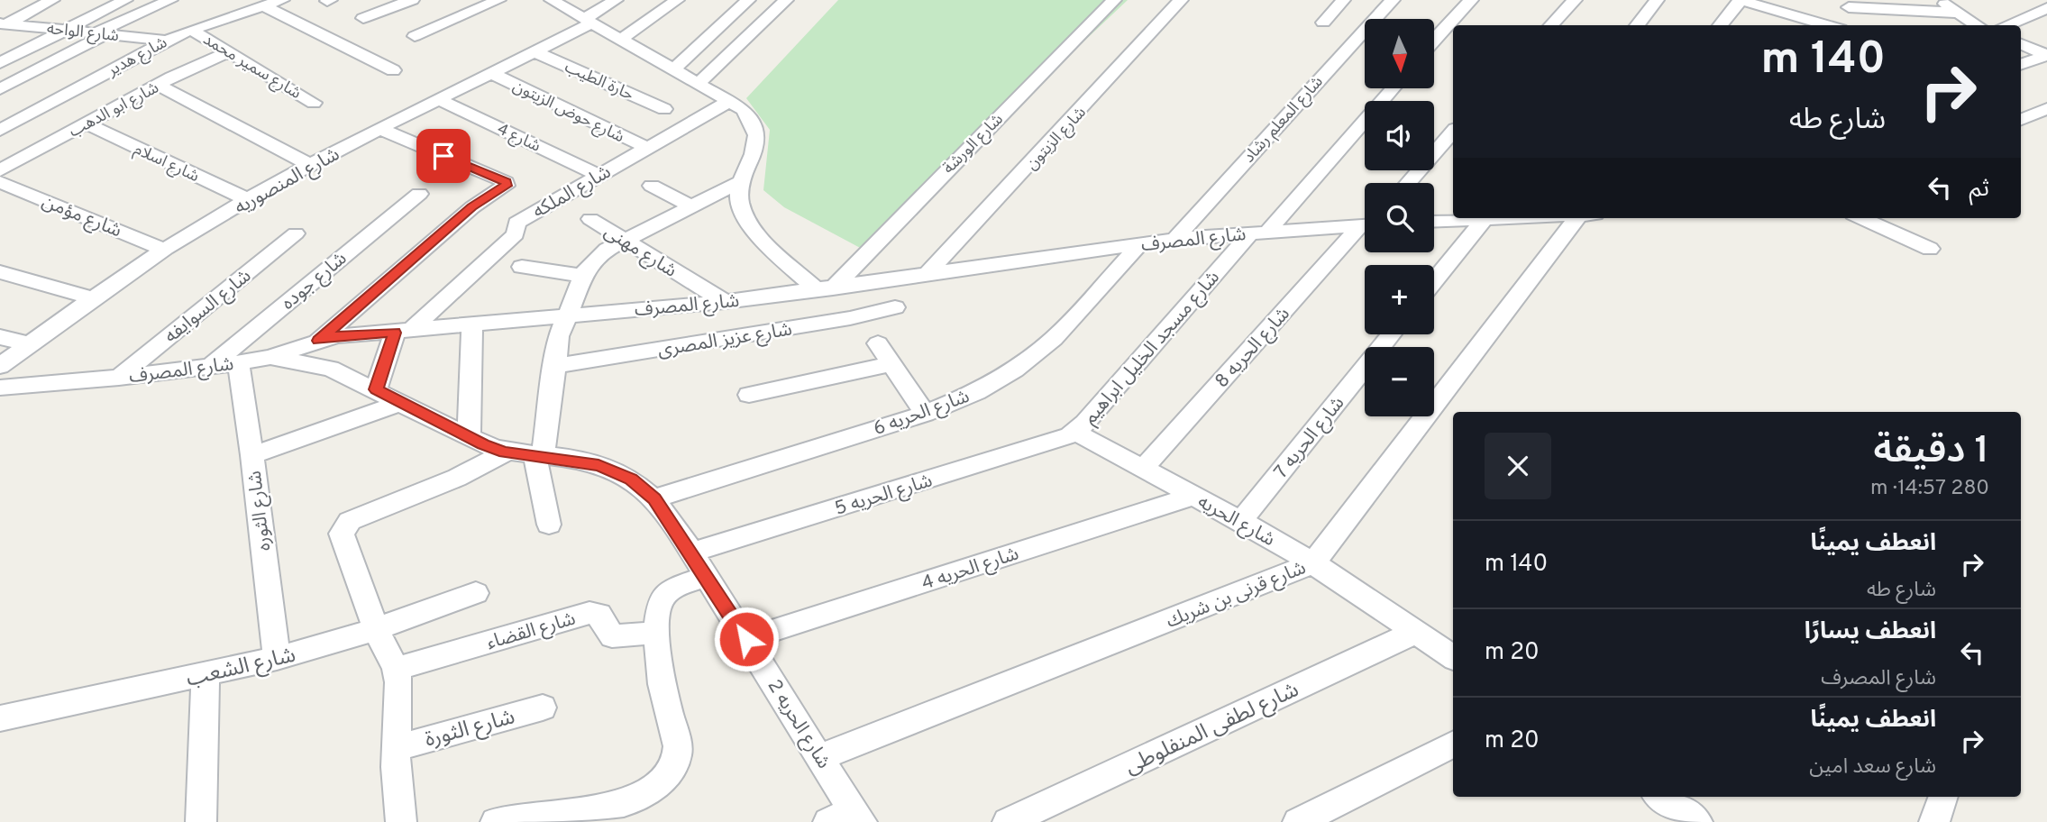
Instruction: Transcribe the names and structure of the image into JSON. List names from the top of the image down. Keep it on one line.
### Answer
{"streets":{"street":["شارع الواحه","شارع هدير","شارع سمير محمد","حارة الطيب","شارع ابو الدهب","شارع حوض الزيتون","شارع المعلم رشاد","شارع 4","شارع الزيتون","شارع الورشة","شارع اسلام","شارع المنصوريه","شارع الملكه","شارع مؤمن","شارع المصرف","شارع مهنى","شارع جوده","شارع السوايفه","شارع عزيز المصرى","شارع مسجد الخليل ابراهيم","شارع الحريه 8","شارع الحريه 6","شارع الحريه 7","شارع الحريه 5","شارع الثوره","شارع الحريه","شارع الحريه 4","شارع قرنى بن شريك","شارع القضاء","شارع الشعب","شارع الحريه 2","شارع الثورة","شارع لطفى المنفلوطى"]},"crossings":[["شارع الواحه","شارع هدير"],["شارع هدير","شارع سمير محمد"],["شارع سمير محمد","شارع ابو الدهب"],["حارة الطيب","شارع المنصوريه"],["شارع ابو الدهب","شارع اسلام"],["شارع حوض الزيتون","شارع المنصوريه"],["شارع حوض الزيتون","شارع الملكه"],["شارع المعلم رشاد","شارع المصرف"],["شارع 4","شارع المنصوريه"],["شارع 4","شارع الملكه"],["شارع الزيتون","شارع المصرف"],["شارع الورشة","شارع المصرف"],["شارع اسلام","شارع المنصوريه"],["شارع المنصوريه","شارع مؤمن"],["شارع الملكه","شارع المصرف"],["شارع المصرف","شارع مهنى"],["شارع المصرف","شارع جوده"],["شارع المصرف","شارع السوايفه"],["شارع المصرف","شارع مسجد الخليل ابراهيم"],["شارع المصرف","شارع الحريه 6"],["شارع المصرف","شارع الثوره"],["شارع المصرف","شارع الحريه 2"],["شارع مسجد الخليل ابراهيم","شارع الحريه 5"],["شارع مسجد الخليل ابراهيم","شارع الحريه"],["شارع الحريه 8","شارع الحريه"],["شارع الحريه 6","شارع الحريه 2"],["شارع الحريه 7","شارع الحريه"],["شارع الحريه 5","شارع الحريه"],["شارع الحريه 5","شارع الحريه 2"],["شارع الثوره","شارع الشعب"],["شارع الحريه","شارع الحريه 4"],["شارع الحريه","شارع قرنى بن شريك"],["شارع الحريه","شارع لطفى المنفلوطى"],["شارع الحريه 4","شارع الحريه 2"],["شارع قرنى بن شريك","شارع الحريه 2"]],"north":"bottom","page":{"map_buttons":["+","−"],"turn":["140 m","شارع طه"],"then":"ثم","heading":["1 دقيقة","280 m · 14:57"],"list":[{"name":"انعطف يمينًا","note":"شارع طه","value":"140 m"},{"name":"انعطف يسارًا","note":"شارع المصرف","value":"20 m"},{"name":"انعطف يمينًا","note":"شارع سعد امين","value":"20 m"}]}}
